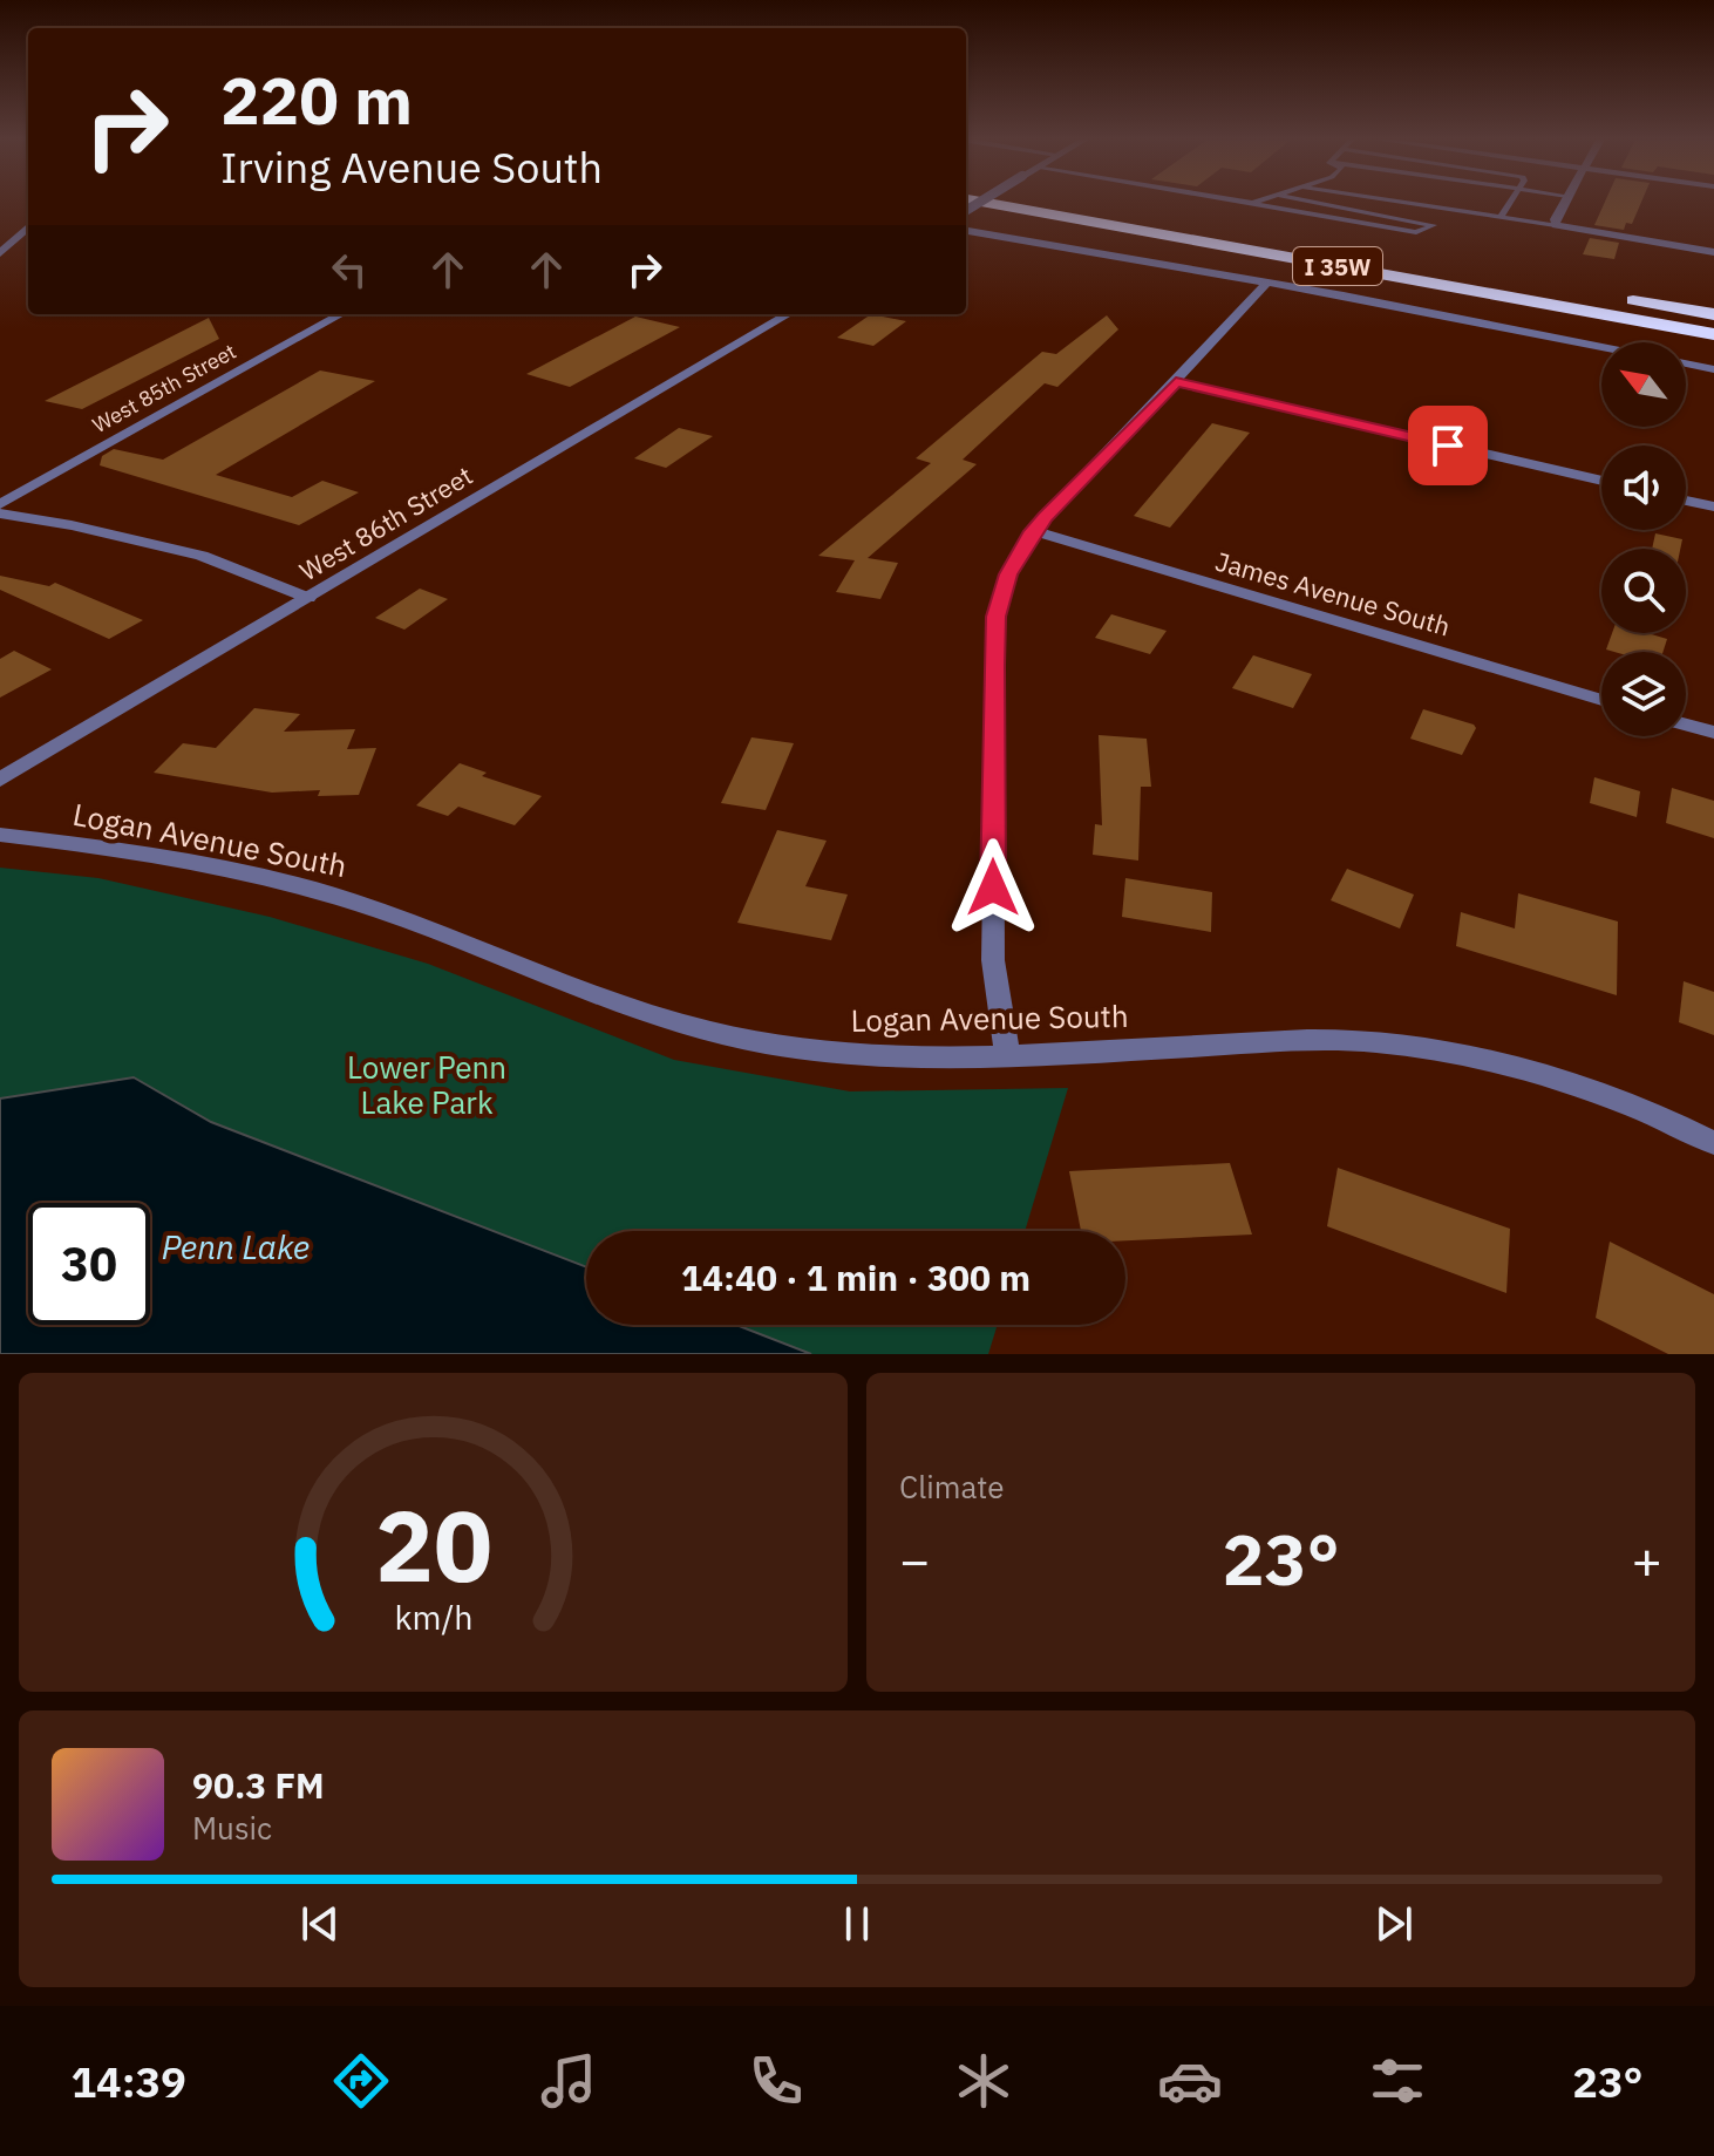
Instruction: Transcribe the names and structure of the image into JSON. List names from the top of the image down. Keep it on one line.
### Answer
{"streets":{"highway":["I 35W"],"street":["West 85th Street","West 86th Street","James Avenue South","Logan Avenue South"]},"water":["Penn Lake"],"parks":["Lower Penn Lake Park"],"north":"top left","page":{"turn":["220 m","Irving Avenue South"],"limit":"30","trip":"14:40 · 1 min · 300 m","tile":"Climate","heat":["−","23°","+"],"song":["90.3 FM","Music"],"tabs":["14:39","23°"],"gauge":["20","km/h"]}}
